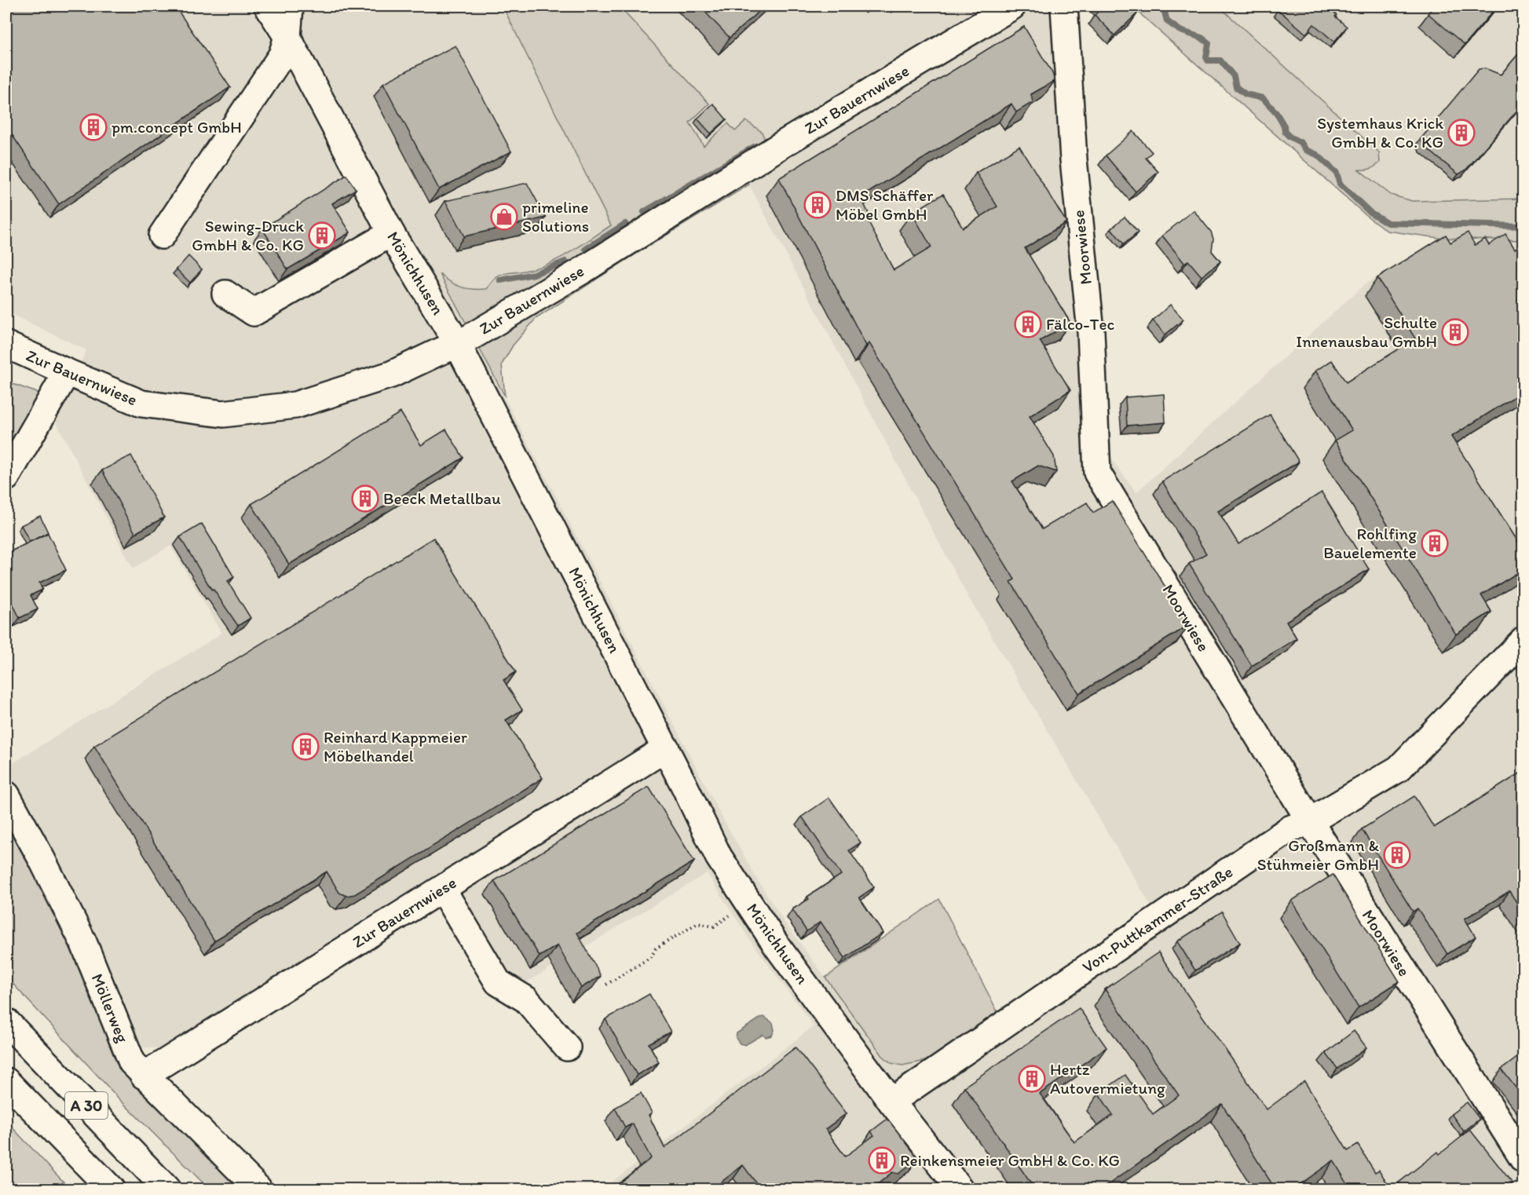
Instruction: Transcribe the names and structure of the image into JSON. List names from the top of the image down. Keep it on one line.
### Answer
{"streets":{"main road":["Zur Bauernwiese","Moorwiese","Mönichhusen","Von-Puttkammer-Straße","Möllerweg","A 30"]},"crossings":[["Zur Bauernwiese","Mönichhusen"],["Zur Bauernwiese","Möllerweg"],["Moorwiese","Von-Puttkammer-Straße"],["Mönichhusen","Von-Puttkammer-Straße"]],"places":{"building":["pm.concept GmbH","Systemhaus Krick GmbH & Co. KG","DMS Schäffer Möbel GmbH","Sewing-Druck GmbH & Co. KG","Fälco-Tec","Schulte Innenausbau GmbH","Beeck Metallbau","Rohlfing Bauelemente","Reinhard Kappmeier Möbelhandel","Großmann & Stühmeier GmbH","Hertz Autovermietung","Reinkensmeier GmbH & Co. KG"],"shop":["primeline Solutions"]}}
